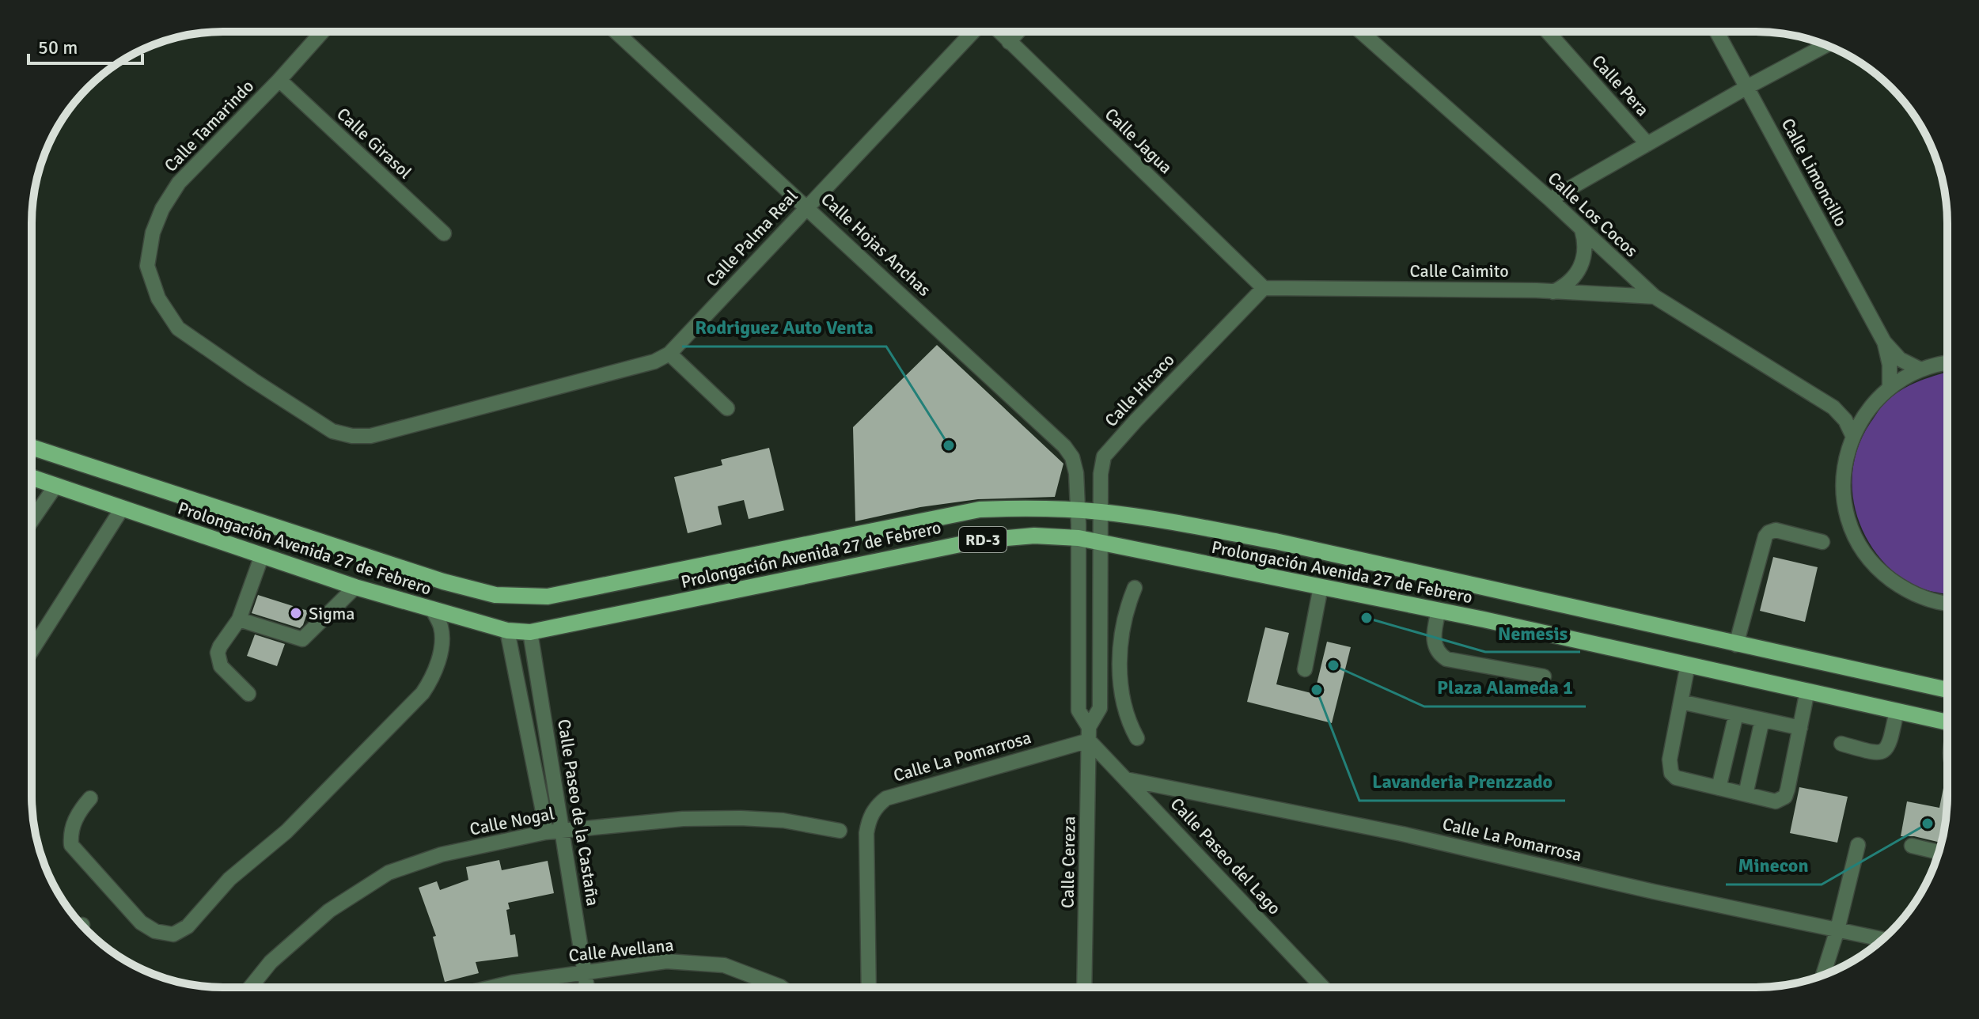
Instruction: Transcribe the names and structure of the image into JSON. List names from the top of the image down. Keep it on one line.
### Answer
{"streets":{"main road":["RD-3","Prolongación Avenida 27 de Febrero"],"street":["Calle Pera","Calle Tamarindo","Calle Jagua","Calle Girasol","Calle Limoncillo","Calle Los Cocos","Calle Palma Real","Calle Hojas Anchas","Calle Caimito","Calle Hicaco","Calle La Pomarrosa","Calle Paseo de la Castaña","Calle Nogal","Calle Paseo del Lago","Calle Cereza","Calle Avellana"]},"crossings":[["Calle Tamarindo","Calle Girasol"],["Calle Tamarindo","Calle Palma Real"],["Calle Jagua","Calle Caimito"],["Calle Jagua","Calle Hicaco"],["Calle Los Cocos","Calle Caimito"],["Calle Palma Real","Calle Hojas Anchas"],["Calle Hojas Anchas","Calle Cereza"],["Calle Caimito","Calle Hicaco"],["Calle Hicaco","Prolongación Avenida 27 de Febrero"],["Calle Hicaco","Calle Cereza"],["Prolongación Avenida 27 de Febrero","Calle Paseo de la Castaña"],["Prolongación Avenida 27 de Febrero","Calle Cereza"],["Calle La Pomarrosa","Calle Paseo del Lago"],["Calle La Pomarrosa","Calle Cereza"],["Calle Paseo de la Castaña","Calle Nogal"],["Calle Paseo de la Castaña","Calle Avellana"],["Calle Paseo del Lago","Calle Cereza"]],"places":["Rodriguez Auto Venta","Sigma","Nemesis","Plaza Alameda 1","Lavanderia Prenzzado","Minecon"],"scale_bar":"50 m"}
